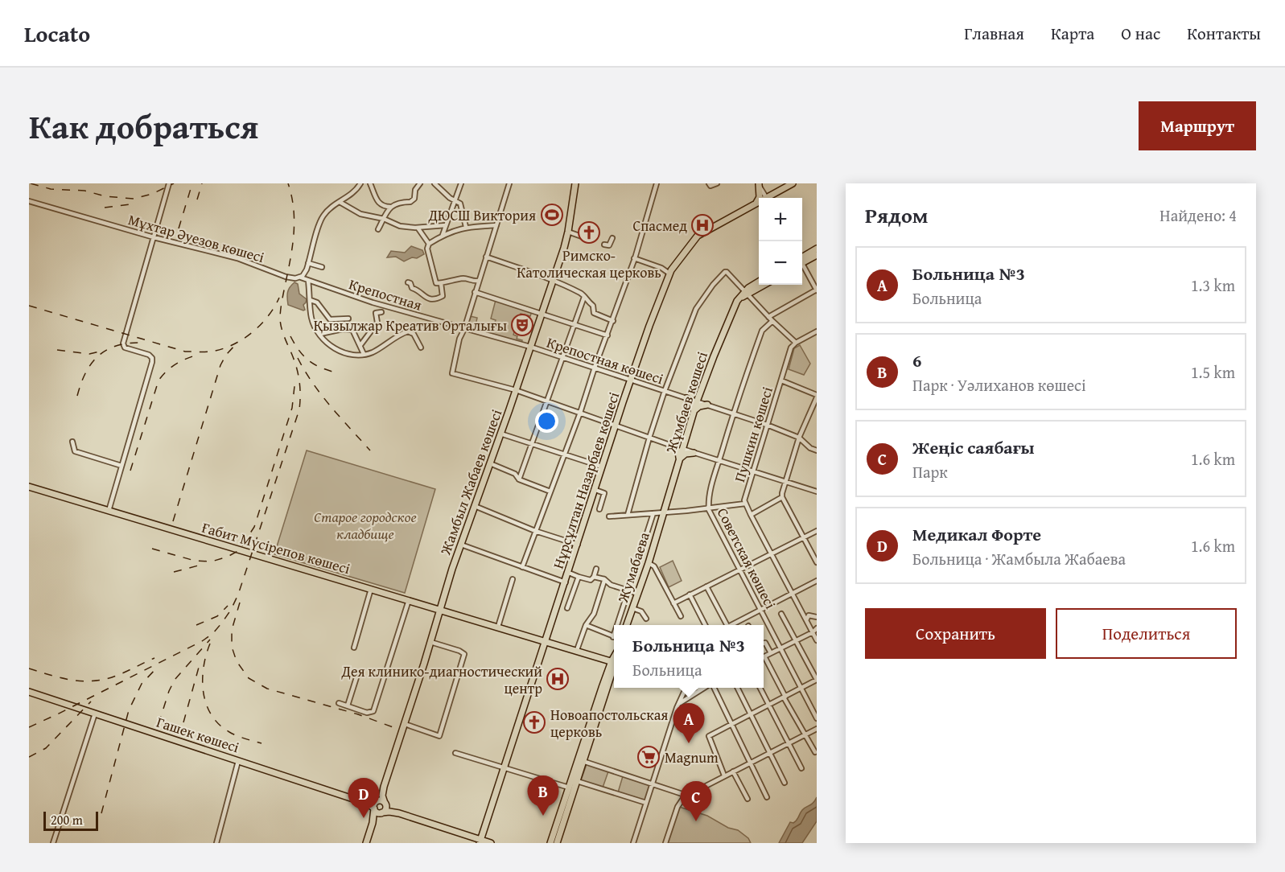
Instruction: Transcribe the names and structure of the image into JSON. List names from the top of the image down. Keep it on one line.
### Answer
{"streets":{"main road":["Жұмбаев көшесі","Нұрсұлтан Назарбаев көшесі","Жамбыл Жабаев көшесі","Ғабит Мүсірепов көшесі","Жумабаева","Гашек көшесі"],"street":["Мұхтар Әуезов көшесі","Крепостная","Крепостная көшесі","Пушкин көшесі","Советская көшесі"]},"crossings":[["Мұхтар Әуезов көшесі","Крепостная"],["Крепостная","Крепостная көшесі"],["Крепостная көшесі","Жұмбаев көшесі"],["Крепостная көшесі","Пушкин көшесі"],["Крепостная көшесі","Нұрсұлтан Назарбаев көшесі"],["Крепостная көшесі","Жамбыл Жабаев көшесі"],["Крепостная көшесі","Советская көшесі"],["Жұмбаев көшесі","Жумабаева"],["Нұрсұлтан Назарбаев көшесі","Ғабит Мүсірепов көшесі"],["Жамбыл Жабаев көшесі","Ғабит Мүсірепов көшесі"]],"parks":["Старое городское кладбище"],"places":{"sports":["ДЮСШ Виктория"],"hospital":["Спасмед","Дея клинико-диагностический центр"],"church":["Римско- Католическая церковь","Новоапостольская церковь"],"theatre":["Қызылжар Креатив Орталығы"],"supermarket":["Magnum"]},"scale_bar":"200 m","page":{"header":"Locato","nav":["Главная","Карта","О нас","Контакты"],"title":"Как добраться","buttons":["Маршрут",["Сохранить","Поделиться"]],"heading":["Рядом","Найдено: 4"],"map_buttons":["+","−"],"list":[{"mark":"A","name":"Больница №3","note":"Больница","value":"1.3 km"},{"mark":"B","name":"6","note":"Парк · Уәлиханов көшесі","value":"1.5 km"},{"mark":"C","name":"Жеңіс саябағы","note":"Парк","value":"1.6 km"},{"mark":"D","name":"Медикал Форте","note":"Больница · Жамбыла Жабаева","value":"1.6 km"}],"popup":["Больница №3","Больница"],"pins":["A","B","D","C"],"scale":"200 m"}}
